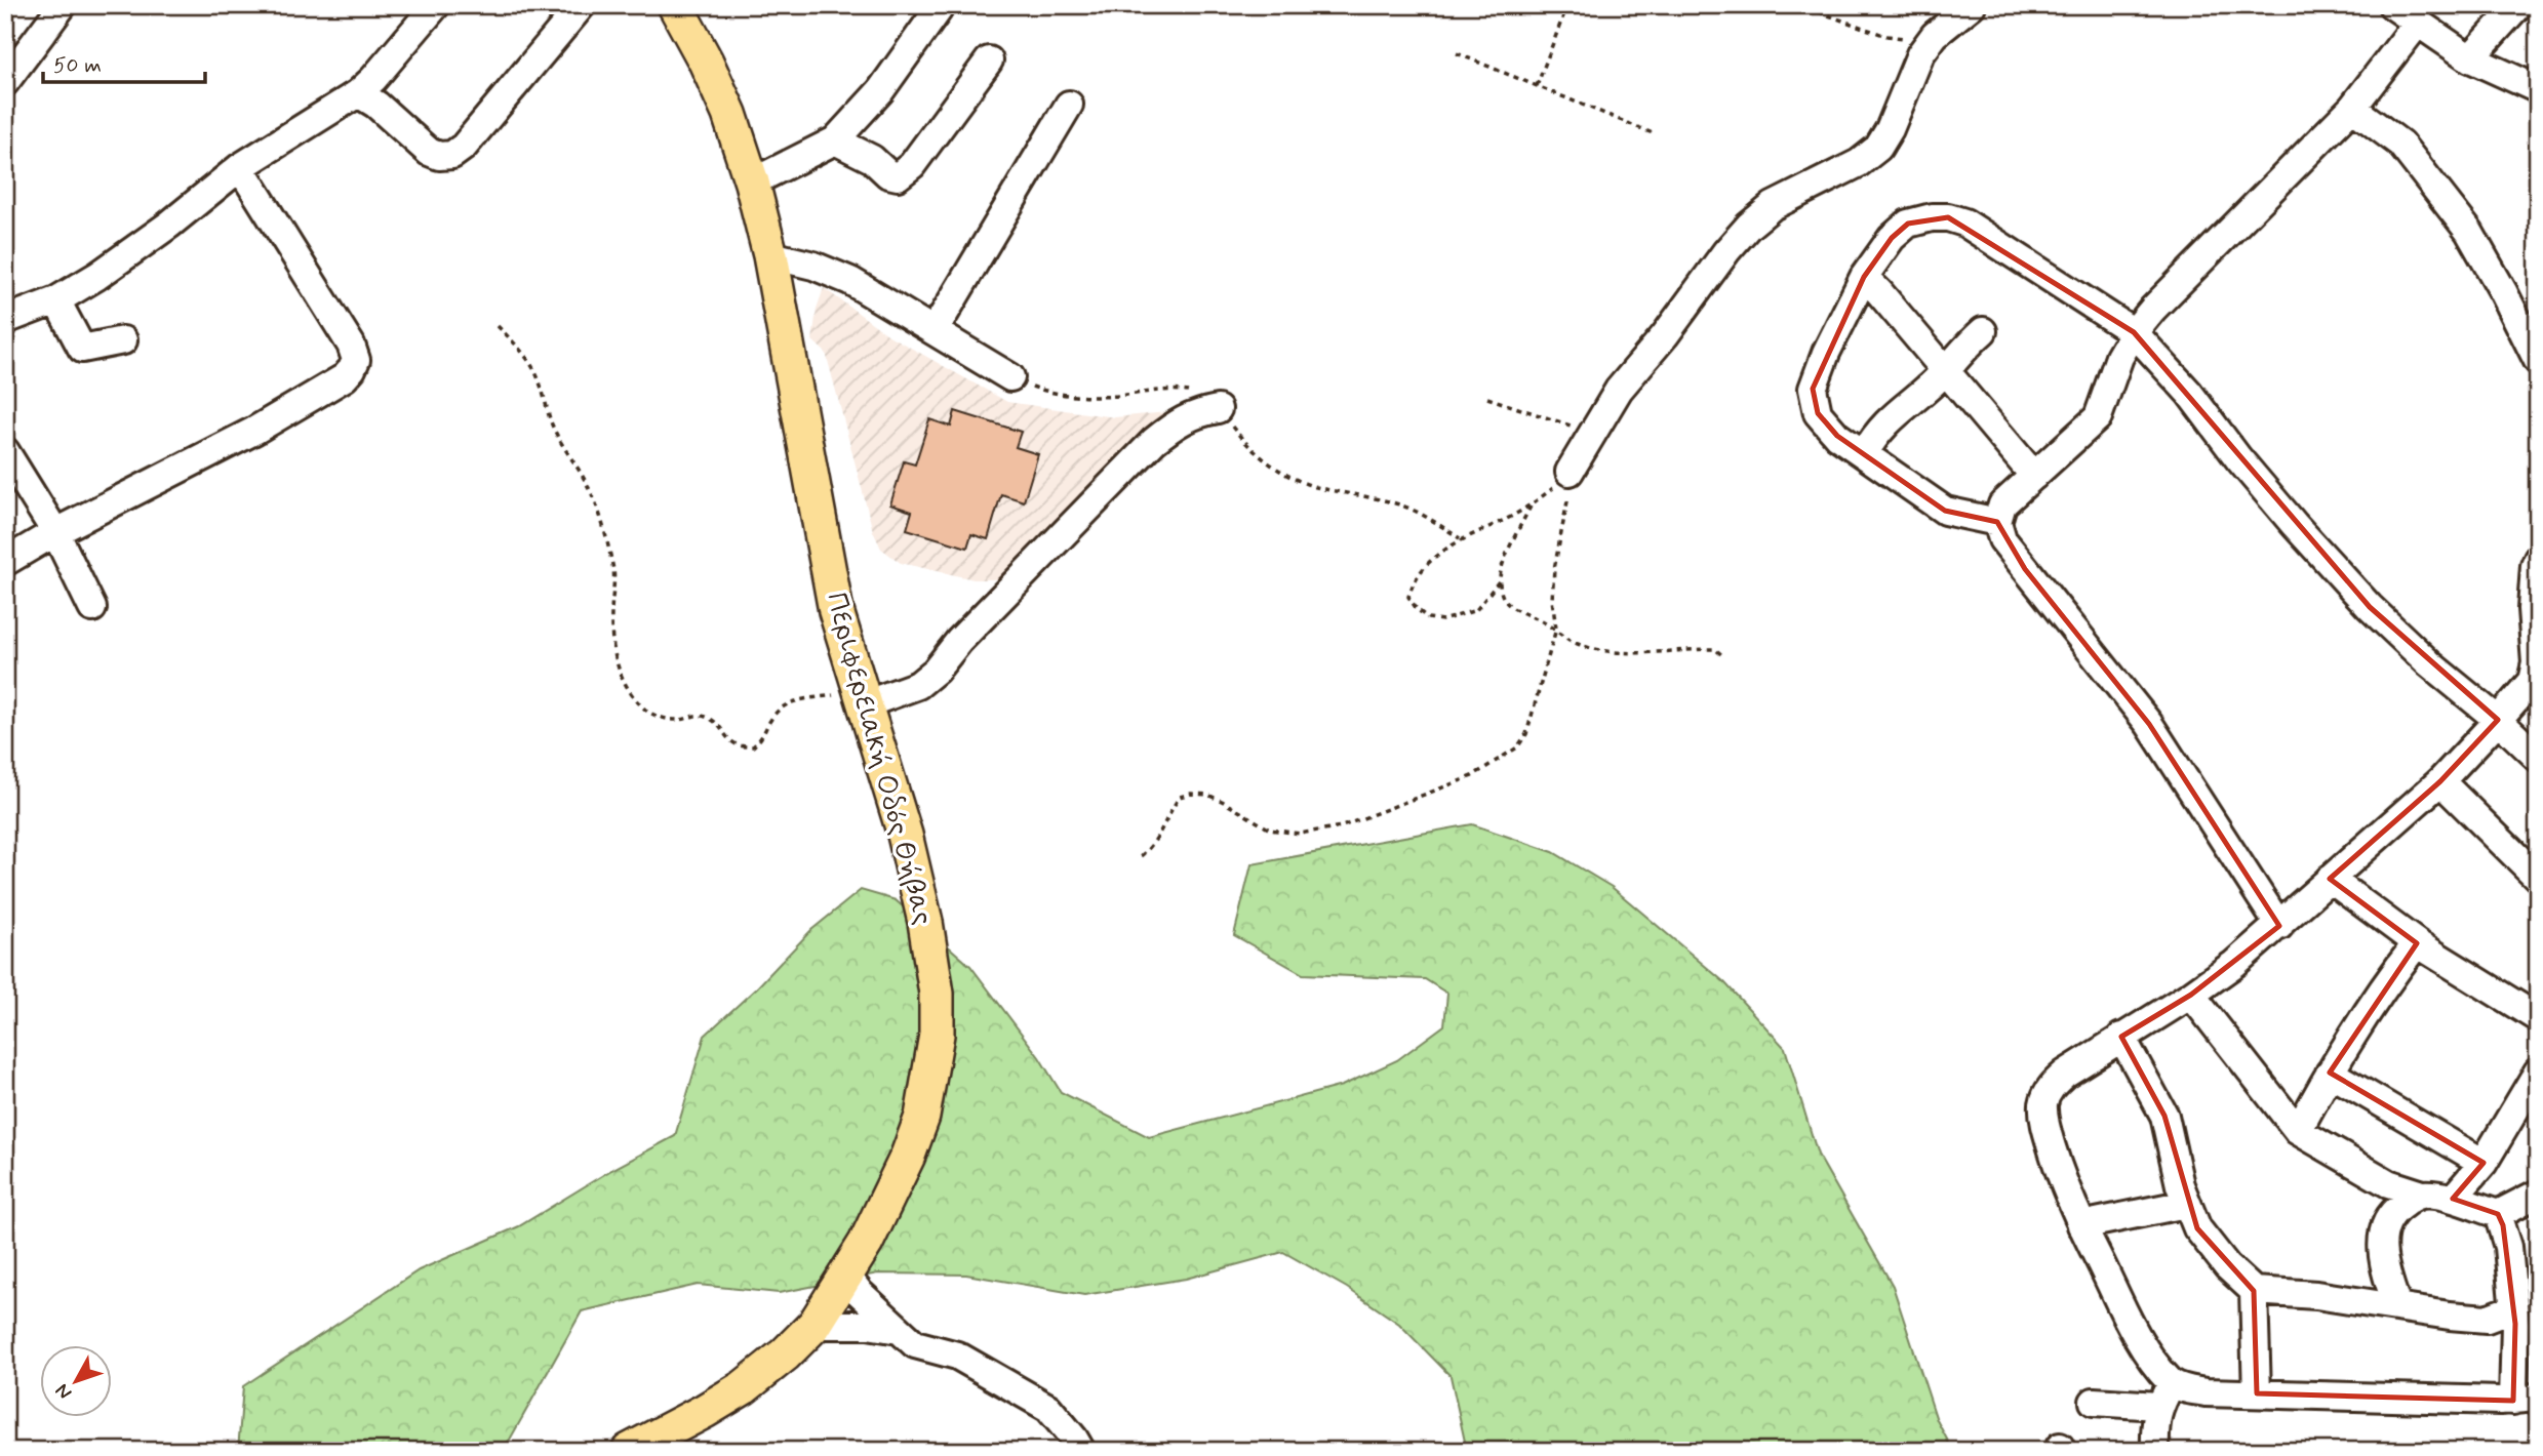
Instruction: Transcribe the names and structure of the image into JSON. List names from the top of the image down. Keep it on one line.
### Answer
{"streets":{"main road":["Περιφερειακή Οδός Θήβας"]},"scale_bar":"50 m","north":"bottom left"}
